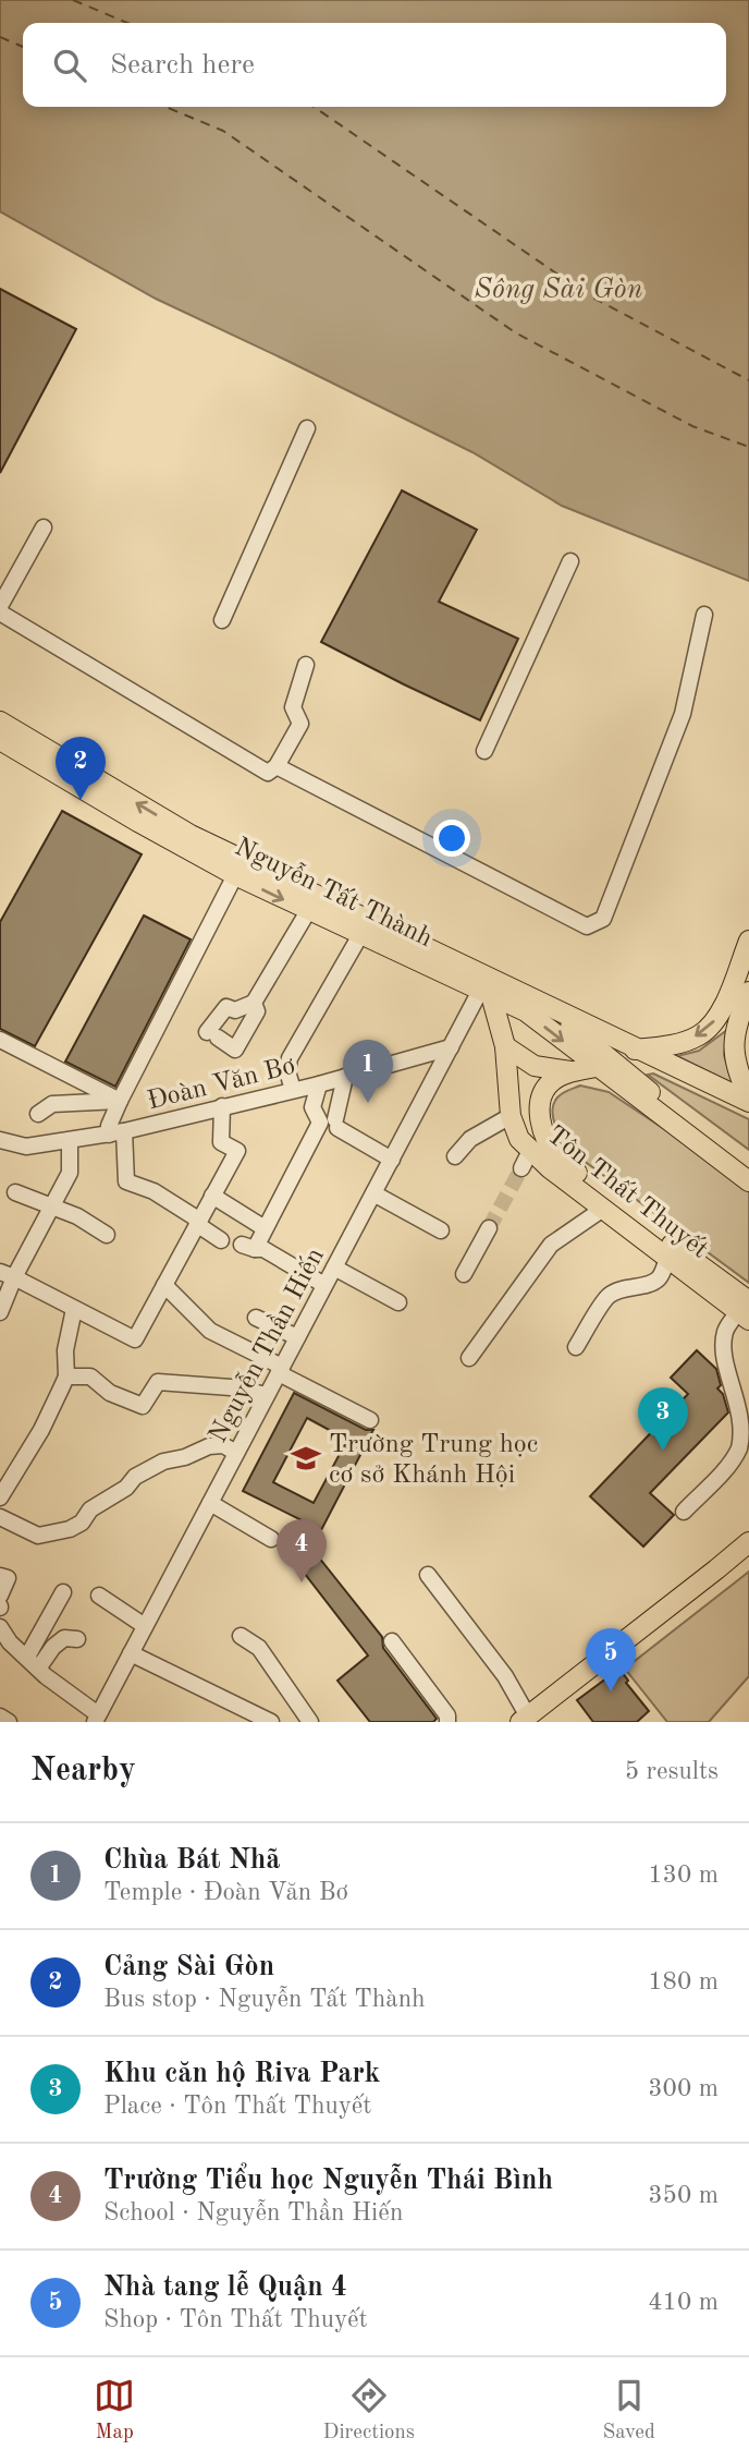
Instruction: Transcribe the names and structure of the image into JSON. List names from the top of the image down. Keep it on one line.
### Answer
{"streets":{"main road":["Nguyễn Tất Thành","Tôn Thất Thuyết"],"street":["Đoàn Văn Bơ","Nguyễn Thần Hiến"]},"crossings":[["Nguyễn Tất Thành","Tôn Thất Thuyết"],["Nguyễn Tất Thành","Nguyễn Thần Hiến"],["Đoàn Văn Bơ","Nguyễn Thần Hiến"],["Tôn Thất Thuyết","Nguyễn Thần Hiến"]],"water":["Sông Sài Gòn"],"places":{"school or university":["Trường Trung học cơ sở Khánh Hội"]},"page":{"search":"Search here","pins":["2","1","3","4","5"],"heading":["Nearby","5 results"],"list":[{"mark":"1","name":"Chùa Bát Nhã","note":"Temple · Đoàn Văn Bơ","value":"130 m"},{"mark":"2","name":"Cảng Sài Gòn","note":"Bus stop · Nguyễn Tất Thành","value":"180 m"},{"mark":"3","name":"Khu căn hộ Riva Park","note":"Place · Tôn Thất Thuyết","value":"300 m"},{"mark":"4","name":"Trường Tiểu học Nguyễn Thái Bình","note":"School · Nguyễn Thần Hiến","value":"350 m"},{"mark":"5","name":"Nhà tang lễ Quận 4","note":"Shop · Tôn Thất Thuyết","value":"410 m"}],"nav":["Map","Directions","Saved"]}}
